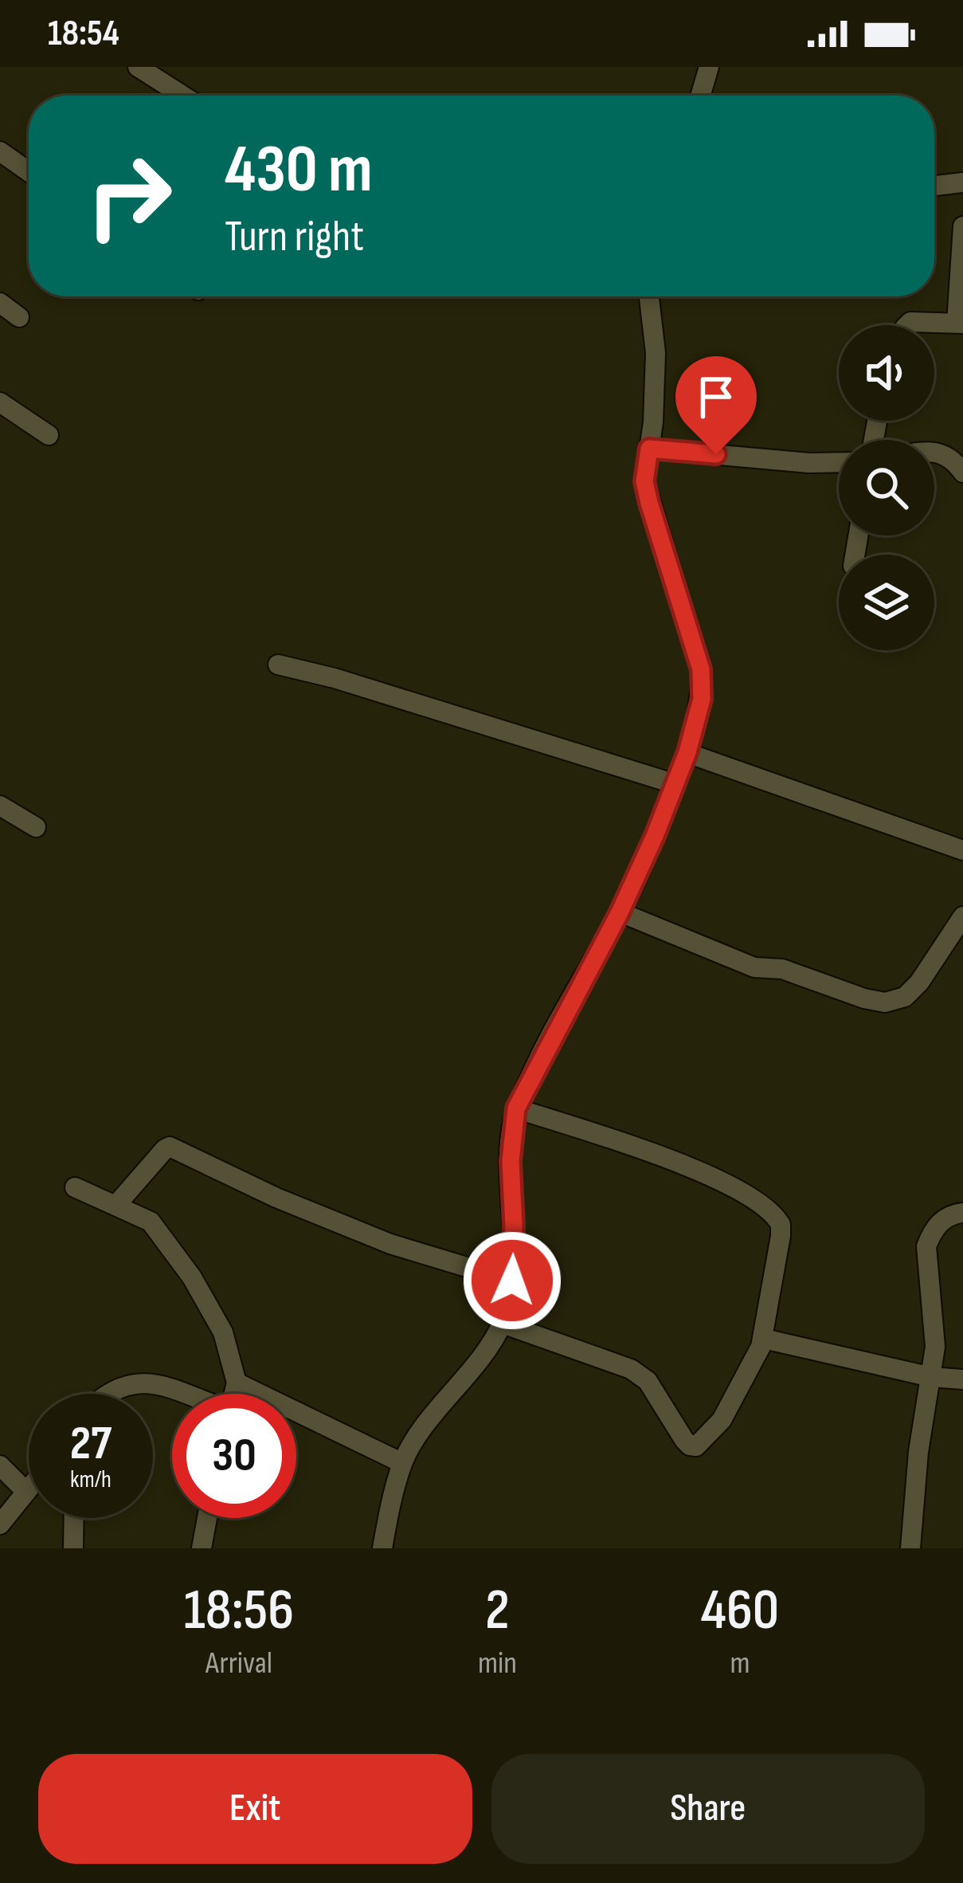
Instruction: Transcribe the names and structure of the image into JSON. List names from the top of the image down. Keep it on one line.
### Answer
{"page":{"status":"18:54","turn":["430 m","Turn right"],"speed":"27 km/h","limit":"30","eta":["18:56","Arrival","2","min","460","m"],"buttons":["Exit","Share"]}}
